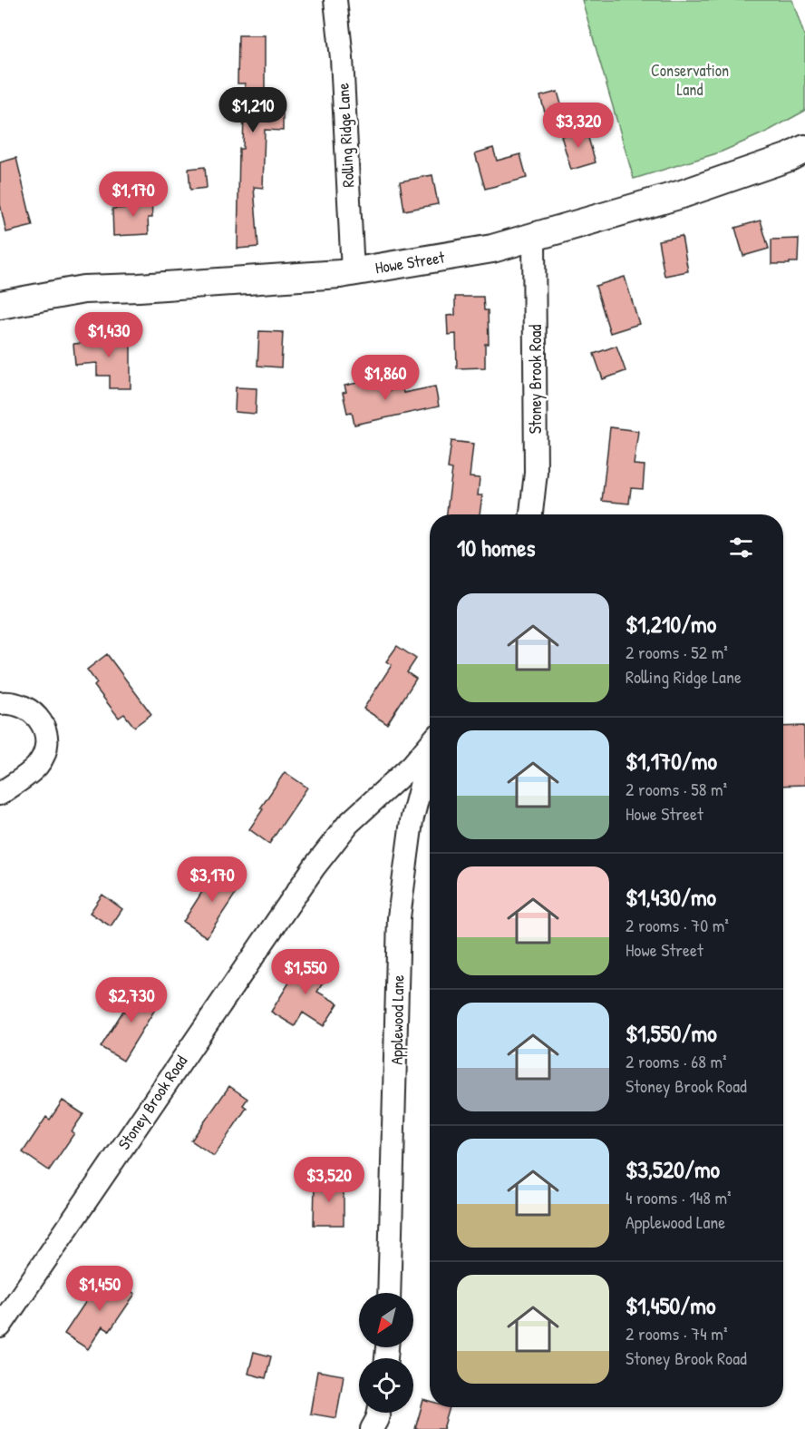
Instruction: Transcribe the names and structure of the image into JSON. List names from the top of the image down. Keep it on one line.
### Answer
{"streets":{"street":["Rolling Ridge Lane","Howe Street","Stoney Brook Road","Applewood Lane"]},"crossings":[["Rolling Ridge Lane","Howe Street"],["Howe Street","Stoney Brook Road"]],"parks":["Conservation Land"],"north":"bottom left","page":{"price":["$1,210","$3,320","$1,170","$1,430","$1,860","$3,170","$1,550","$2,730","$3,520","$1,450"],"heading":"10 homes","list":[{"name":"$1,210/mo","note":"2 rooms · 52 m² · Rolling Ridge Lane"},{"name":"$1,170/mo","note":"2 rooms · 58 m² · Howe Street"},{"name":"$1,430/mo","note":"2 rooms · 70 m² · Howe Street"},{"name":"$1,550/mo","note":"2 rooms · 68 m² · Stoney Brook Road"},{"name":"$3,520/mo","note":"4 rooms · 148 m² · Applewood Lane"},{"name":"$1,450/mo","note":"2 rooms · 74 m² · Stoney Brook Road"}]}}
